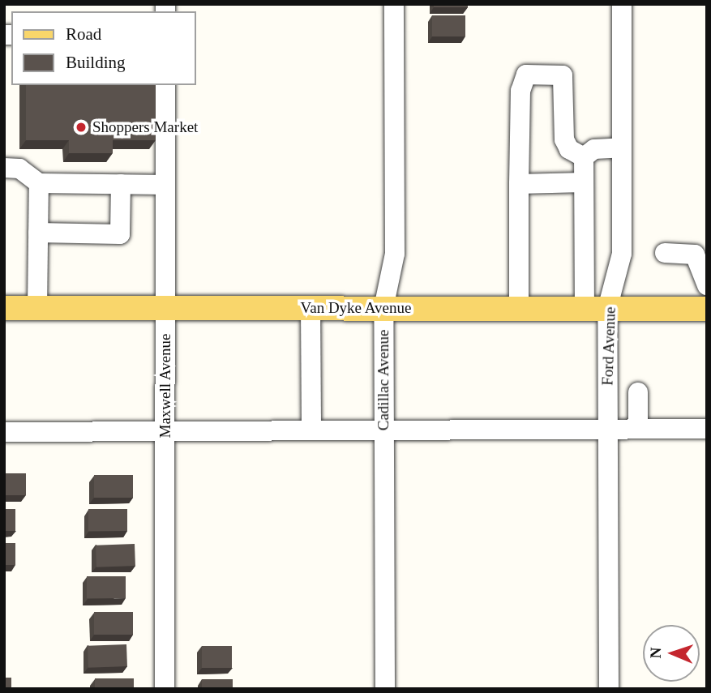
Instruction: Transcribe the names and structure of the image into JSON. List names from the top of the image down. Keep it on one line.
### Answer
{"streets":{"main road":["Van Dyke Avenue"],"street":["Ford Avenue","Cadillac Avenue","Maxwell Avenue"]},"crossings":[["Van Dyke Avenue","Ford Avenue"],["Van Dyke Avenue","Cadillac Avenue"],["Van Dyke Avenue","Maxwell Avenue"]],"places":["Shoppers Market"],"legend":["Road","Building"],"north":"left"}
